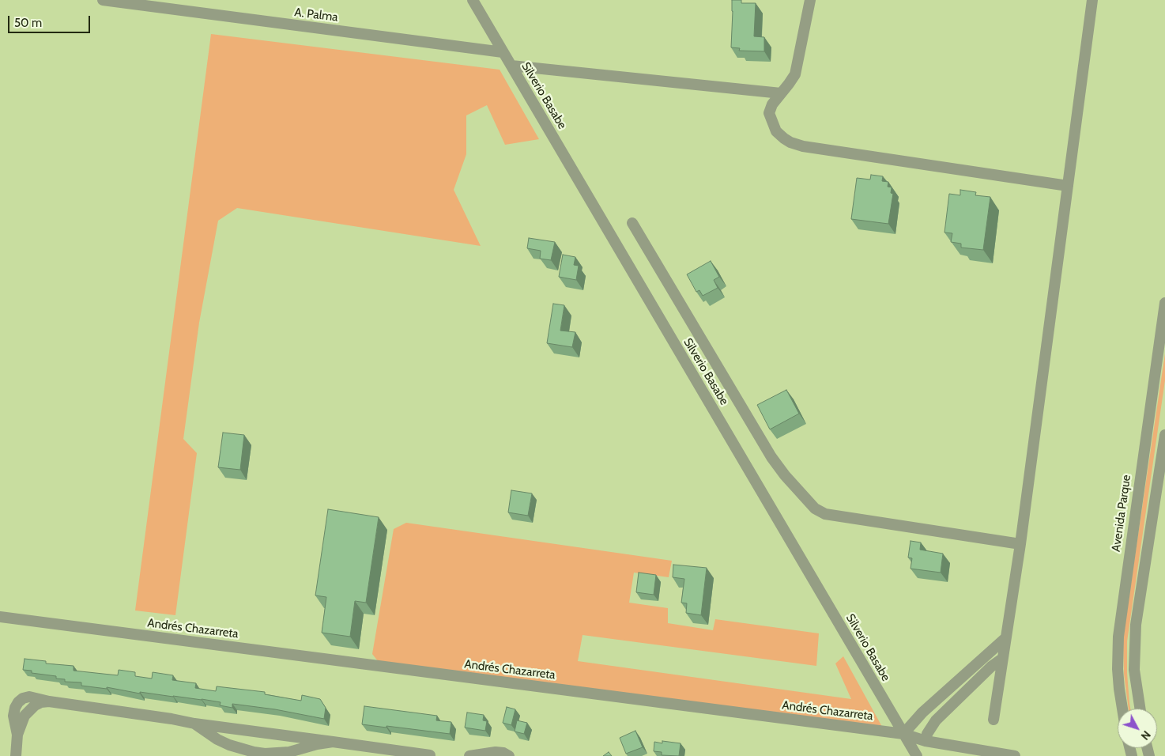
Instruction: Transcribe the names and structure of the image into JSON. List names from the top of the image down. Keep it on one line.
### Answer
{"streets":{"street":["A. Palma","Silverio Basabe","Avenida Parque","Andrés Chazarreta"]},"crossings":[["A. Palma","Silverio Basabe"],["Silverio Basabe","Andrés Chazarreta"]],"scale_bar":"50 m","north":"bottom right"}
